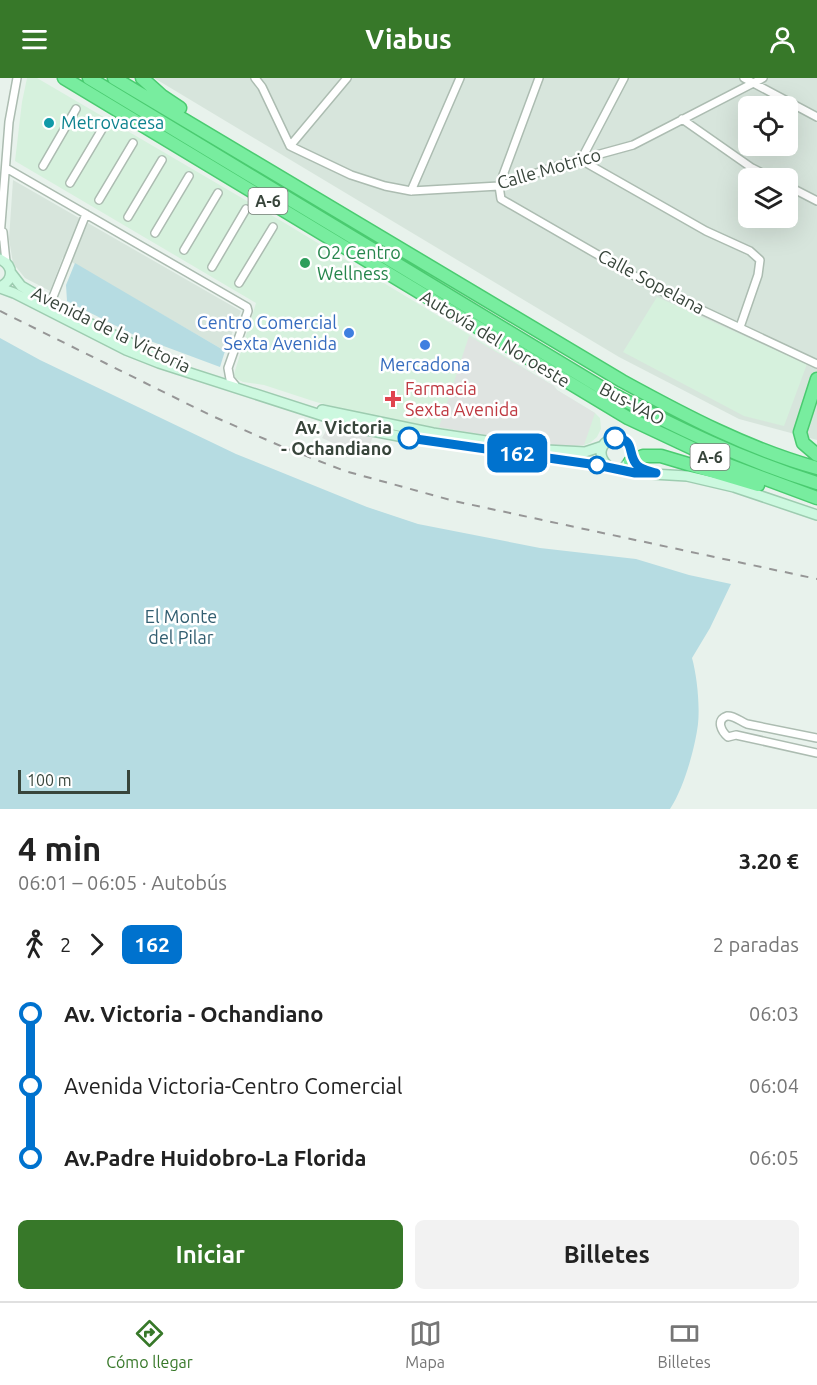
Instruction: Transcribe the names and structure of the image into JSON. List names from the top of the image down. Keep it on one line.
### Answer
{"streets":{"highway":["A-6","Autovía del Noroeste","Bus-VAO"],"street":["Calle Motrico","Calle Sopelana","Avenida de la Victoria"]},"crossings":[["Calle Motrico","Calle Sopelana"]],"parks":["El Monte del Pilar"],"places":{"other":["Metrovacesa","O2 Centro Wellness","Centro Comercial Sexta Avenida","Mercadona","Av. Victoria - Ochandiano"],"health":["Farmacia Sexta Avenida"]},"lines":["bus line 162"],"scale_bar":"100 m","page":{"header":"Viabus","on_map":"162","scale":"100 m","heading":["4 min","06:01 – 06:05 · Autobús","3.20 €"],"legs":["2","162","2 paradas"],"list":[{"name":"Av. Victoria - Ochandiano","value":"06:03"},{"name":"Avenida Victoria-Centro Comercial","value":"06:04"},{"name":"Av.Padre Huidobro-La Florida","value":"06:05"}],"buttons":["Iniciar","Billetes"],"tabs":["Cómo llegar","Mapa","Billetes"]}}
